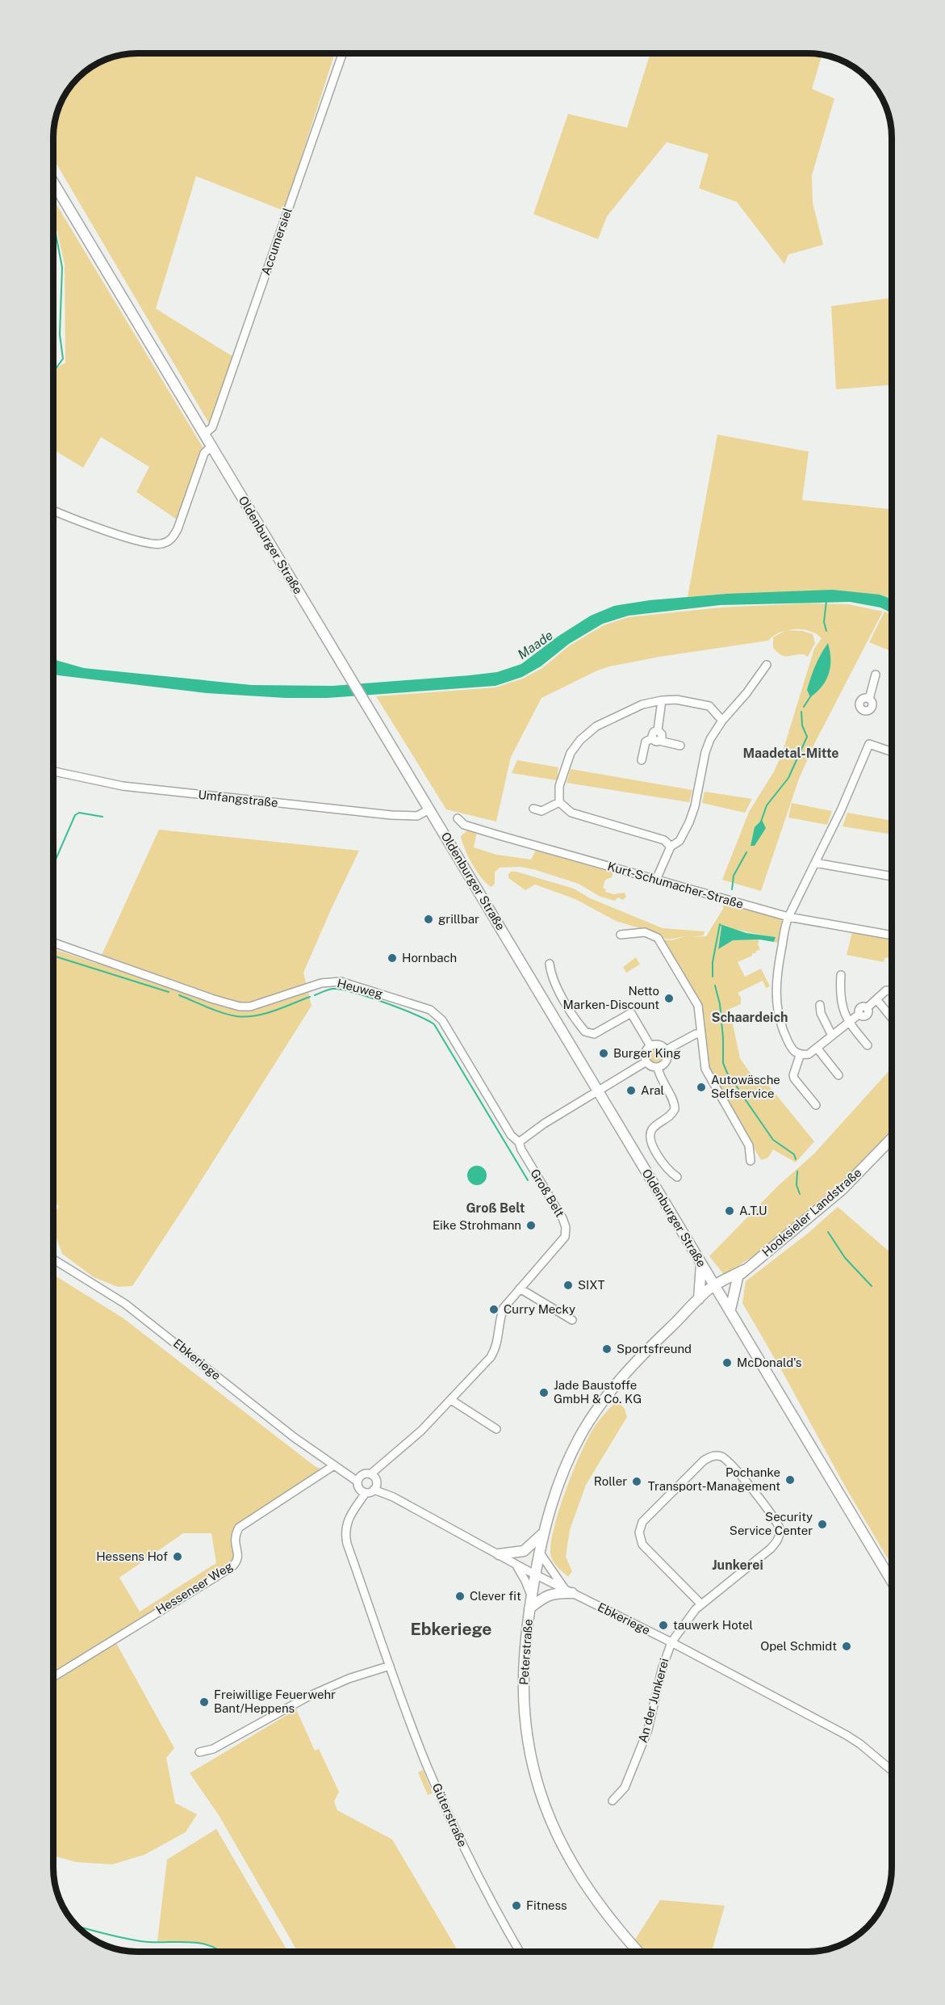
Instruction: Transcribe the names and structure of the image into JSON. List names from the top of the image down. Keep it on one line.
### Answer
{"streets":{"main road":["Oldenburger Straße","Hooksieler Landstraße","Peterstraße"],"street":["Accumersiel","Umfangstraße","Kurt-Schumacher-Straße","Heuweg","Groß Belt","Ebkeriege","Hessenser Weg","An der Junkerei","Güterstraße"]},"crossings":[["Accumersiel","Oldenburger Straße"],["Oldenburger Straße","Umfangstraße"],["Oldenburger Straße","Hooksieler Landstraße"],["Oldenburger Straße","Peterstraße"],["Heuweg","Groß Belt"],["Groß Belt","Ebkeriege"],["Hooksieler Landstraße","Peterstraße"],["Ebkeriege","Hessenser Weg"],["Ebkeriege","Peterstraße"],["Ebkeriege","An der Junkerei"],["Ebkeriege","Güterstraße"]],"districts":["Maadetal-Mitte","Schaardeich","Groß Belt","Junkerei","Ebkeriege"],"water":["Maade"],"places":["grillbar","Hornbach","Netto Marken-Discount","Burger King","Autowäsche Selfservice","Aral","A.T.U","Eike Strohmann","SIXT","Curry Mecky","Sportsfreund","McDonald's","Jade Baustoffe GmbH & Co. KG","Pochanke Transport-Management","Roller","Security Service Center","Hessens Hof","Clever fit","tauwerk Hotel","Opel Schmidt","Freiwillige Feuerwehr Bant/Heppens","Fitness"]}
